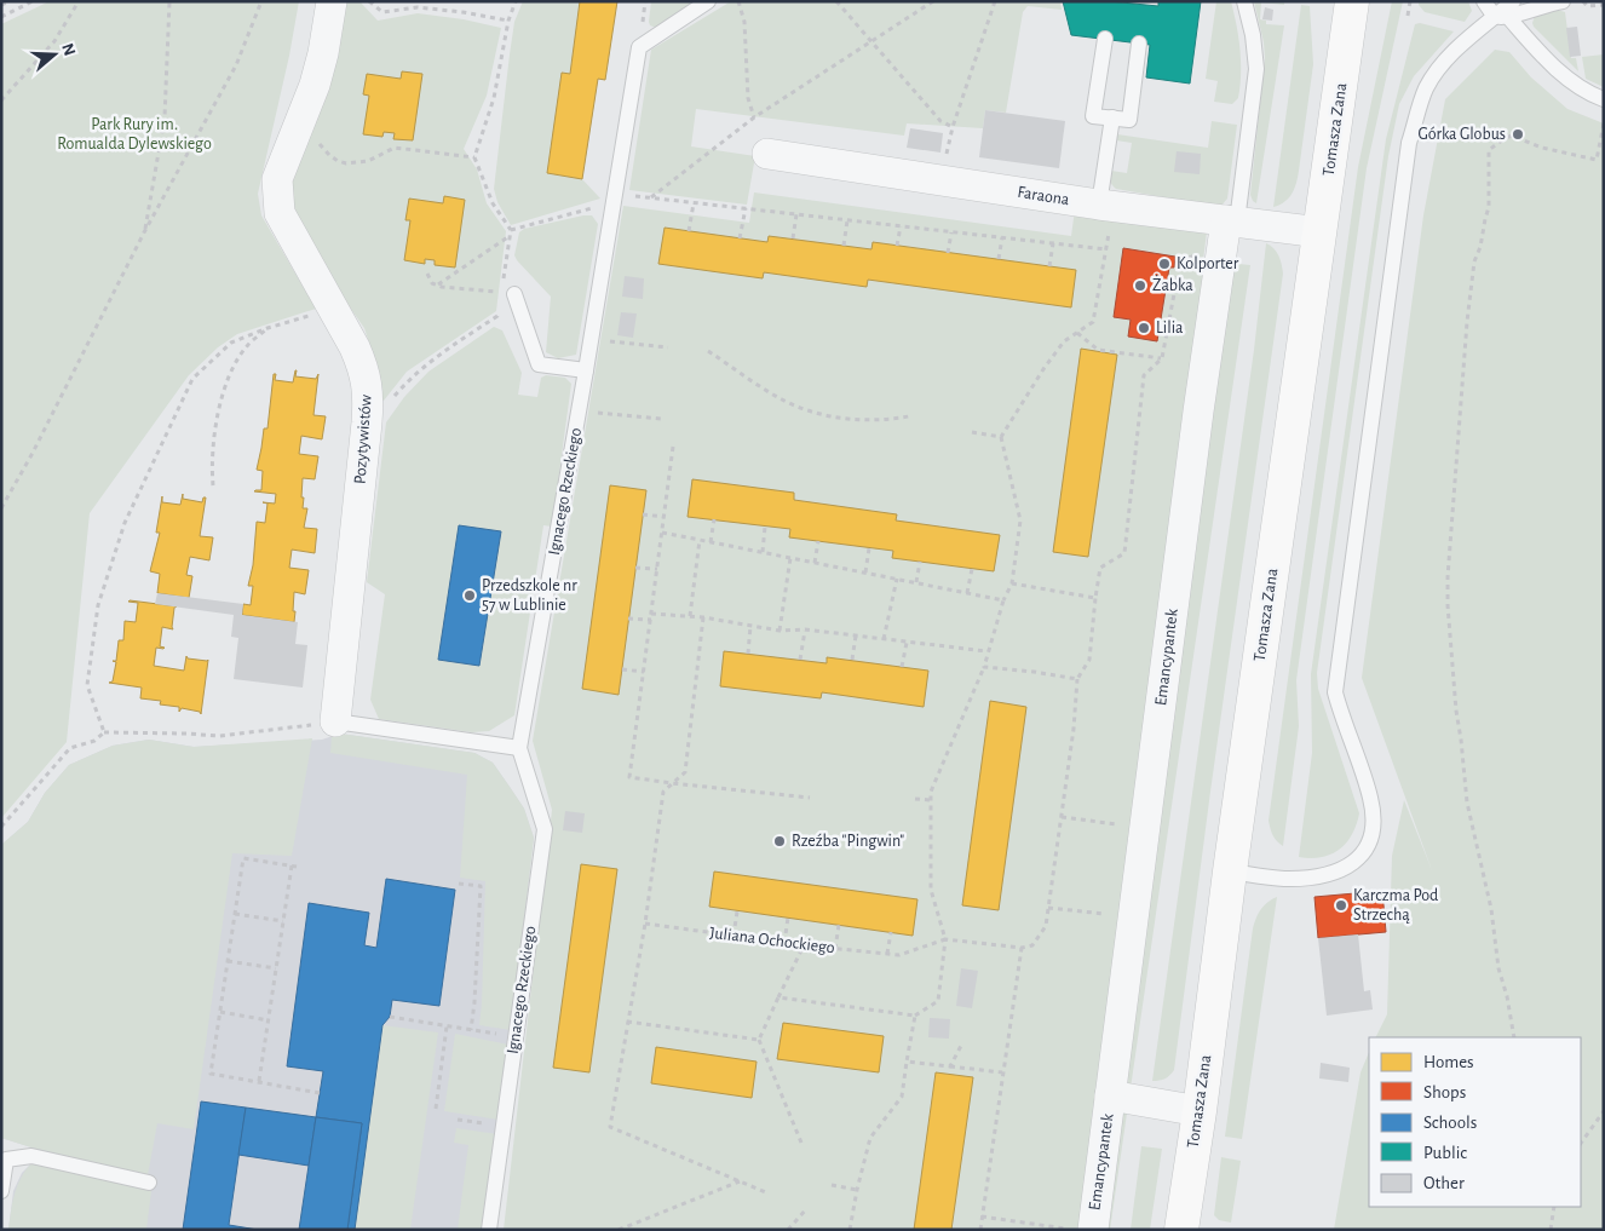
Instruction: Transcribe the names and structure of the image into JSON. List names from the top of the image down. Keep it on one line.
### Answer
{"streets":{"street":["Tomasza Zana","Faraona","Pozytywistów","Emancypantek"],"lane":["Ignacego Rzeckiego"],"path":["Juliana Ochockiego"]},"crossings":[["Tomasza Zana","Faraona"],["Tomasza Zana","Emancypantek"],["Faraona","Emancypantek"]],"parks":["Park Rury im. Romualda Dylewskiego"],"places":["Górka Globus","Kolporter","Żabka","Lilia","Przedszkole nr 57 w Lublinie","Rzeźba \"Pingwin\"","Karczma Pod Strzechą"],"legend":["Homes","Shops","Schools","Public","Other"],"north":"right"}
